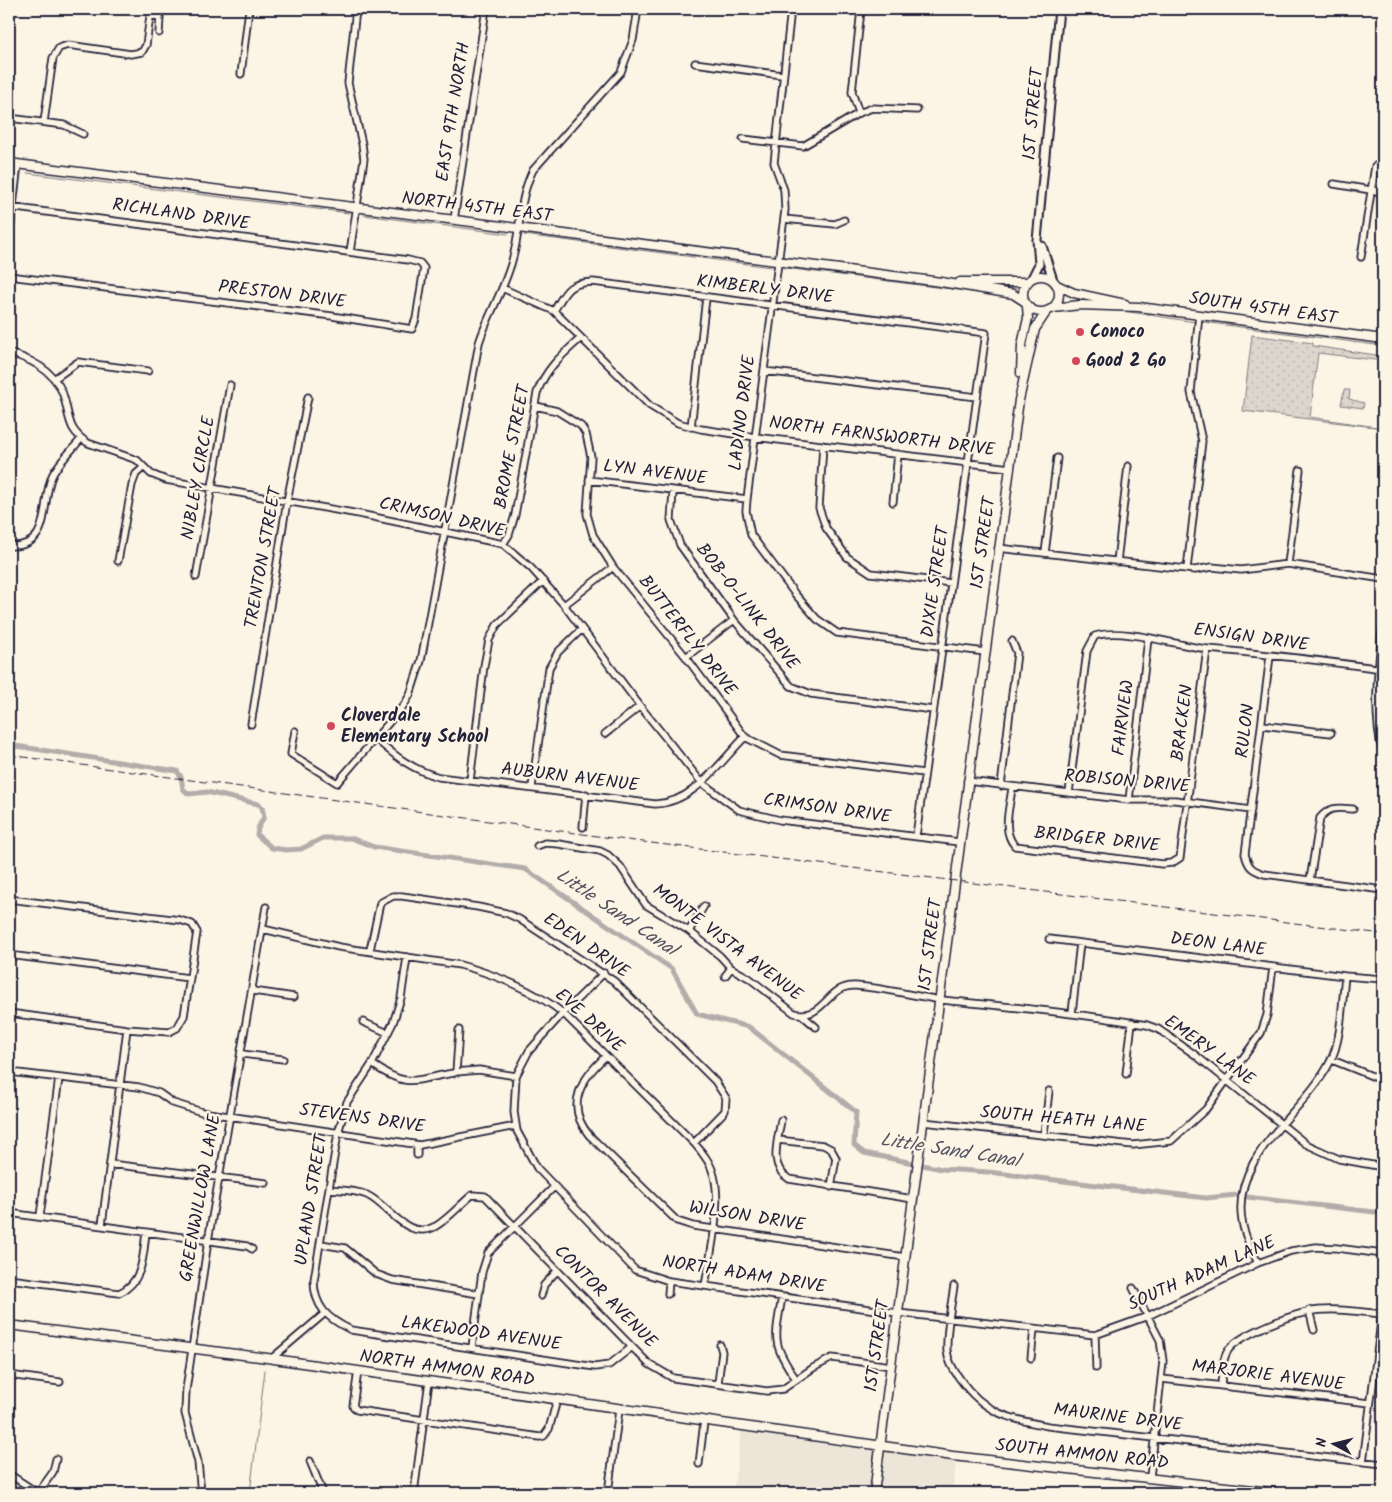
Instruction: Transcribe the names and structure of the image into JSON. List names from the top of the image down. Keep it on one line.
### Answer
{"streets":{"main road":["1ST STREET","NORTH 45TH EAST","SOUTH 45TH EAST","NORTH AMMON ROAD","SOUTH AMMON ROAD"],"street":["EAST 9TH NORTH","RICHLAND DRIVE","KIMBERLY DRIVE","PRESTON DRIVE","LADINO DRIVE","NORTH FARNSWORTH DRIVE","BROME STREET","LYN AVENUE","NIBLEY CIRCLE","CRIMSON DRIVE","TRENTON STREET","DIXIE STREET","BOB-O-LINK DRIVE","BUTTERFLY DRIVE","ENSIGN DRIVE","FAIRVIEW","BRACKEN","RULON","AUBURN AVENUE","ROBISON DRIVE","BRIDGER DRIVE","MONTE VISTA AVENUE","DEON LANE","EDEN DRIVE","EVE DRIVE","EMERY LANE","STEVENS DRIVE","SOUTH HEATH LANE","GREENWILLOW LANE","UPLAND STREET","WILSON DRIVE","SOUTH ADAM LANE","NORTH ADAM DRIVE","CONTOR AVENUE","LAKEWOOD AVENUE","MARJORIE AVENUE","MAURINE DRIVE"]},"crossings":[["EAST 9TH NORTH","NORTH 45TH EAST"],["1ST STREET","NORTH 45TH EAST"],["1ST STREET","SOUTH 45TH EAST"],["1ST STREET","LADINO DRIVE"],["1ST STREET","NORTH FARNSWORTH DRIVE"],["1ST STREET","CRIMSON DRIVE"],["1ST STREET","ROBISON DRIVE"],["1ST STREET","MONTE VISTA AVENUE"],["1ST STREET","EMERY LANE"],["1ST STREET","SOUTH HEATH LANE"],["1ST STREET","WILSON DRIVE"],["1ST STREET","SOUTH ADAM LANE"],["1ST STREET","NORTH ADAM DRIVE"],["1ST STREET","CONTOR AVENUE"],["1ST STREET","NORTH AMMON ROAD"],["1ST STREET","SOUTH AMMON ROAD"],["NORTH 45TH EAST","SOUTH 45TH EAST"],["NORTH 45TH EAST","LADINO DRIVE"],["RICHLAND DRIVE","PRESTON DRIVE"],["KIMBERLY DRIVE","LADINO DRIVE"],["KIMBERLY DRIVE","NORTH FARNSWORTH DRIVE"],["KIMBERLY DRIVE","DIXIE STREET"],["LADINO DRIVE","NORTH FARNSWORTH DRIVE"],["LADINO DRIVE","LYN AVENUE"],["LADINO DRIVE","DIXIE STREET"],["NORTH FARNSWORTH DRIVE","BROME STREET"],["NORTH FARNSWORTH DRIVE","DIXIE STREET"],["BROME STREET","CRIMSON DRIVE"],["BROME STREET","BUTTERFLY DRIVE"],["LYN AVENUE","BOB-O-LINK DRIVE"],["LYN AVENUE","BUTTERFLY DRIVE"],["NIBLEY CIRCLE","CRIMSON DRIVE"],["CRIMSON DRIVE","TRENTON STREET"],["CRIMSON DRIVE","DIXIE STREET"],["CRIMSON DRIVE","AUBURN AVENUE"],["DIXIE STREET","BOB-O-LINK DRIVE"],["DIXIE STREET","BUTTERFLY DRIVE"],["BUTTERFLY DRIVE","AUBURN AVENUE"],["ENSIGN DRIVE","FAIRVIEW"],["ENSIGN DRIVE","BRACKEN"],["ENSIGN DRIVE","RULON"],["ENSIGN DRIVE","ROBISON DRIVE"],["FAIRVIEW","ROBISON DRIVE"],["BRACKEN","ROBISON DRIVE"],["BRACKEN","BRIDGER DRIVE"],["RULON","ROBISON DRIVE"],["ROBISON DRIVE","BRIDGER DRIVE"],["MONTE VISTA AVENUE","EMERY LANE"],["DEON LANE","SOUTH HEATH LANE"],["EDEN DRIVE","EVE DRIVE"],["EDEN DRIVE","NORTH ADAM DRIVE"],["EVE DRIVE","GREENWILLOW LANE"],["EVE DRIVE","UPLAND STREET"],["EVE DRIVE","WILSON DRIVE"],["EVE DRIVE","NORTH ADAM DRIVE"],["EMERY LANE","SOUTH HEATH LANE"],["STEVENS DRIVE","GREENWILLOW LANE"],["STEVENS DRIVE","UPLAND STREET"],["STEVENS DRIVE","NORTH ADAM DRIVE"],["GREENWILLOW LANE","NORTH AMMON ROAD"],["UPLAND STREET","CONTOR AVENUE"],["UPLAND STREET","LAKEWOOD AVENUE"],["SOUTH ADAM LANE","NORTH ADAM DRIVE"],["SOUTH ADAM LANE","MAURINE DRIVE"],["CONTOR AVENUE","LAKEWOOD AVENUE"],["NORTH AMMON ROAD","SOUTH AMMON ROAD"]],"water":["Little Sand Canal"],"places":["Conoco","Good 2 Go","Cloverdale Elementary School"],"north":"left"}
